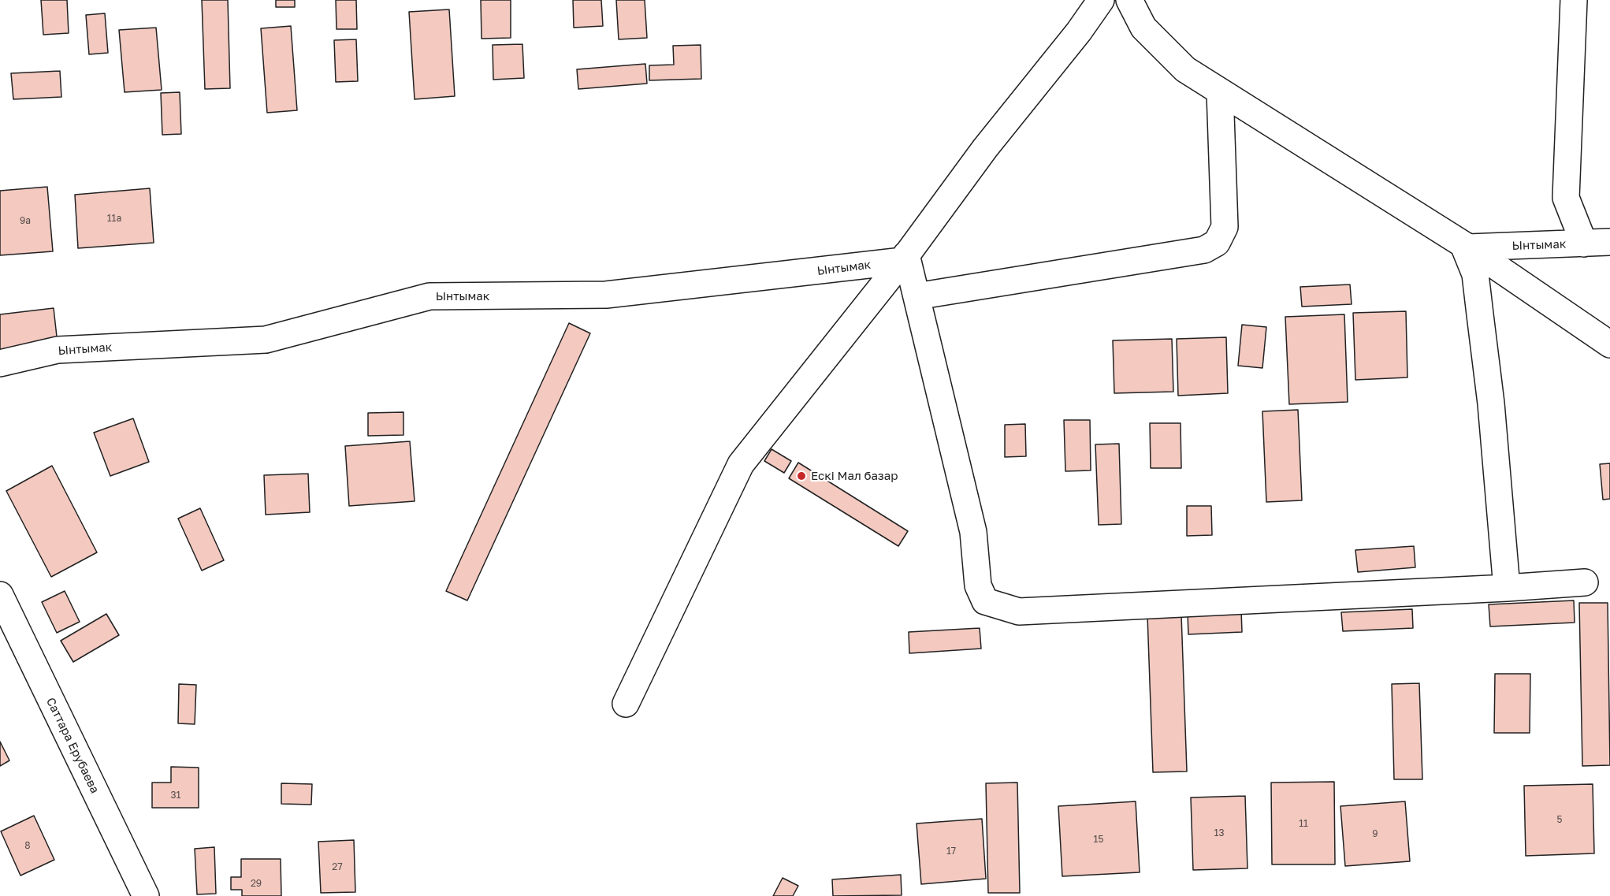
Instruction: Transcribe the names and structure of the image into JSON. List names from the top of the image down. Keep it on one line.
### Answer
{"streets":{"street":["Ынтымак","Саттара Ерубаева"]},"places":["Ескі Мал базар"],"house_numbers":["11а","9а","31","5","11","13","9","15","8","17","27","29"]}
